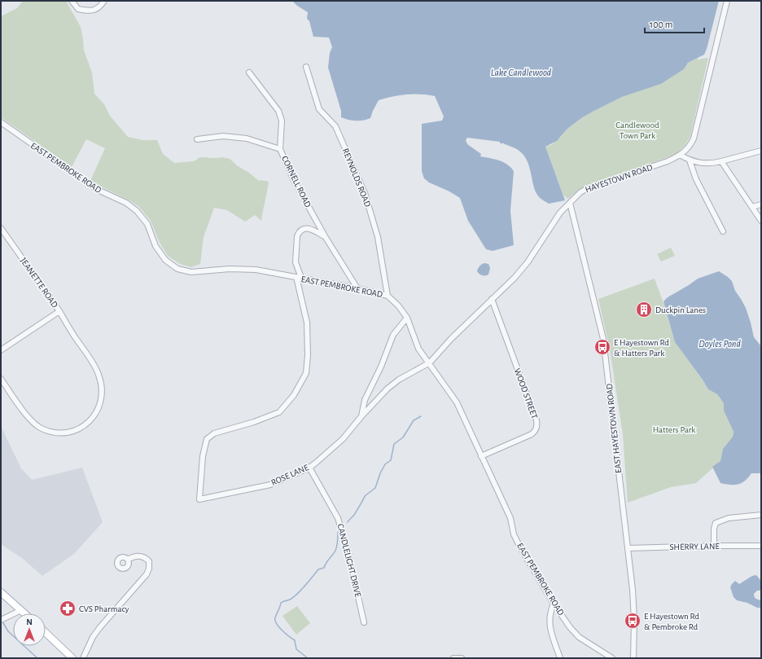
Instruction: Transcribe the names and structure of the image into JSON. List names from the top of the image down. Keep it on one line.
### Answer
{"streets":{"street":["EAST PEMBROKE ROAD","REYNOLDS ROAD","HAYESTOWN ROAD","CORNELL ROAD","JEANETTE ROAD","WOOD STREET","EAST HAYESTOWN ROAD","ROSE LANE","SHERRY LANE","CANDLELIGHT DRIVE"]},"crossings":[["EAST PEMBROKE ROAD","REYNOLDS ROAD"],["EAST PEMBROKE ROAD","HAYESTOWN ROAD"],["EAST PEMBROKE ROAD","CORNELL ROAD"],["EAST PEMBROKE ROAD","WOOD STREET"],["EAST PEMBROKE ROAD","ROSE LANE"],["HAYESTOWN ROAD","WOOD STREET"],["HAYESTOWN ROAD","EAST HAYESTOWN ROAD"],["HAYESTOWN ROAD","ROSE LANE"],["EAST HAYESTOWN ROAD","SHERRY LANE"],["ROSE LANE","CANDLELIGHT DRIVE"]],"water":["Lake Candlewood","Doyles Pond"],"parks":["Candlewood Town Park","Hatters Park"],"places":{"building":["Duckpin Lanes"],"bus stop":["E Hayestown Rd & Hatters Park","E Hayestown Rd & Pembroke Rd"],"pharmacy":["CVS Pharmacy"]},"scale_bar":"100 m","north":"top"}
